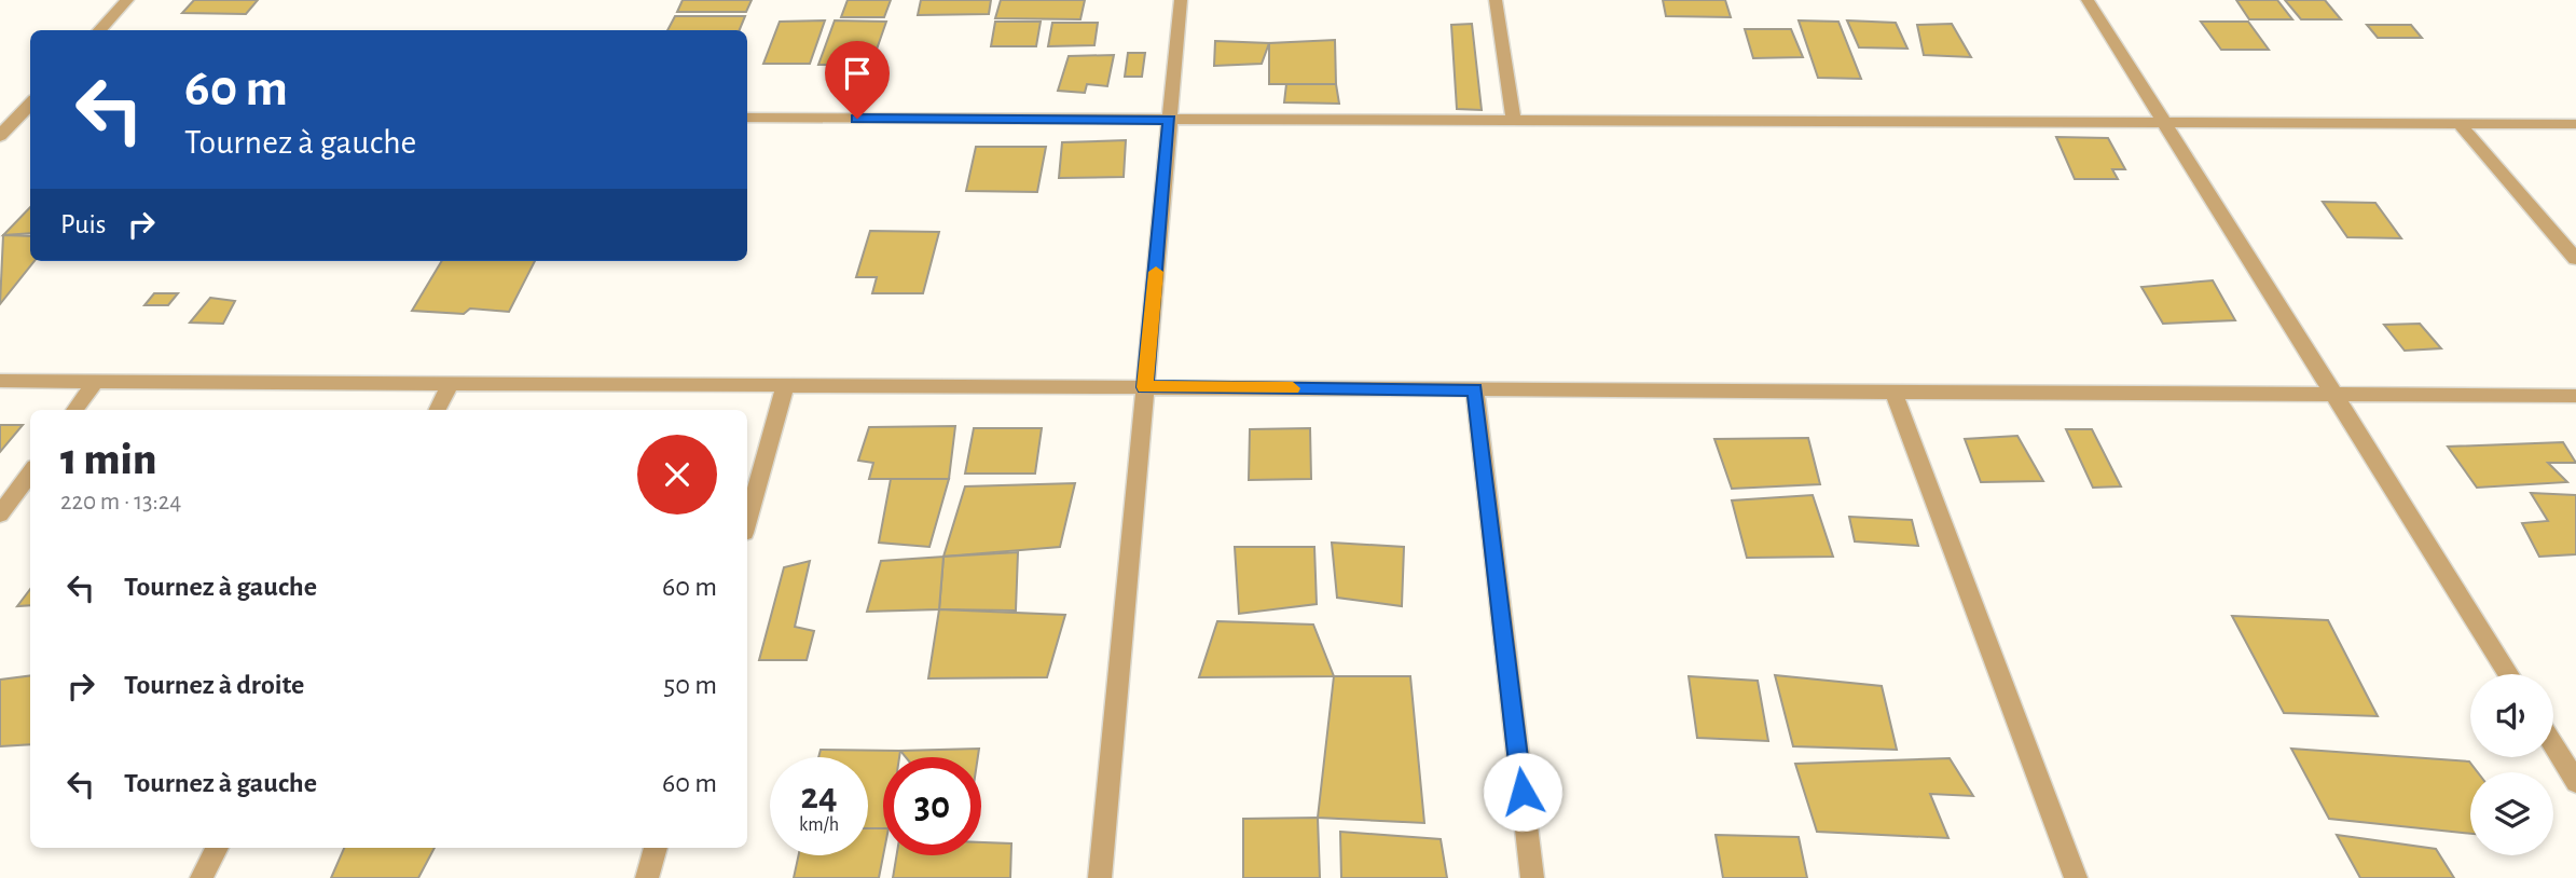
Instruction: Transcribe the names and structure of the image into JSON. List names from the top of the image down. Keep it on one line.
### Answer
{"page":{"turn":["60 m","Tournez à gauche"],"then":"Puis","heading":["1 min","220 m · 13:24"],"list":[{"name":"Tournez à gauche","value":"60 m"},{"name":"Tournez à droite","value":"50 m"},{"name":"Tournez à gauche","value":"60 m"}],"speed":"24 km/h","limit":"30"}}
